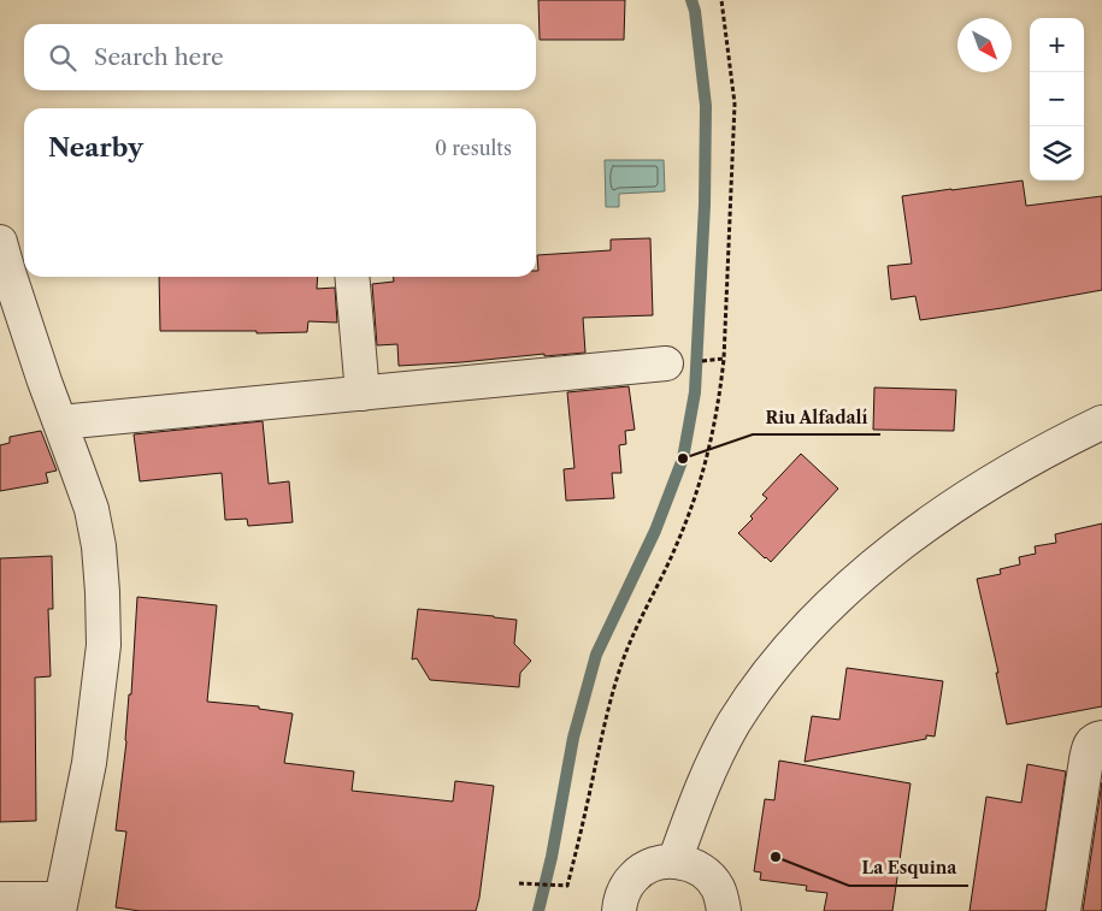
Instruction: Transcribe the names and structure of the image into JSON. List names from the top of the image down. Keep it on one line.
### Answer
{"places":["Riu Alfadalí","La Esquina"],"north":"bottom right","page":{"map_buttons":["+","−"],"search":"Search here","heading":["Nearby","0 results"]}}
